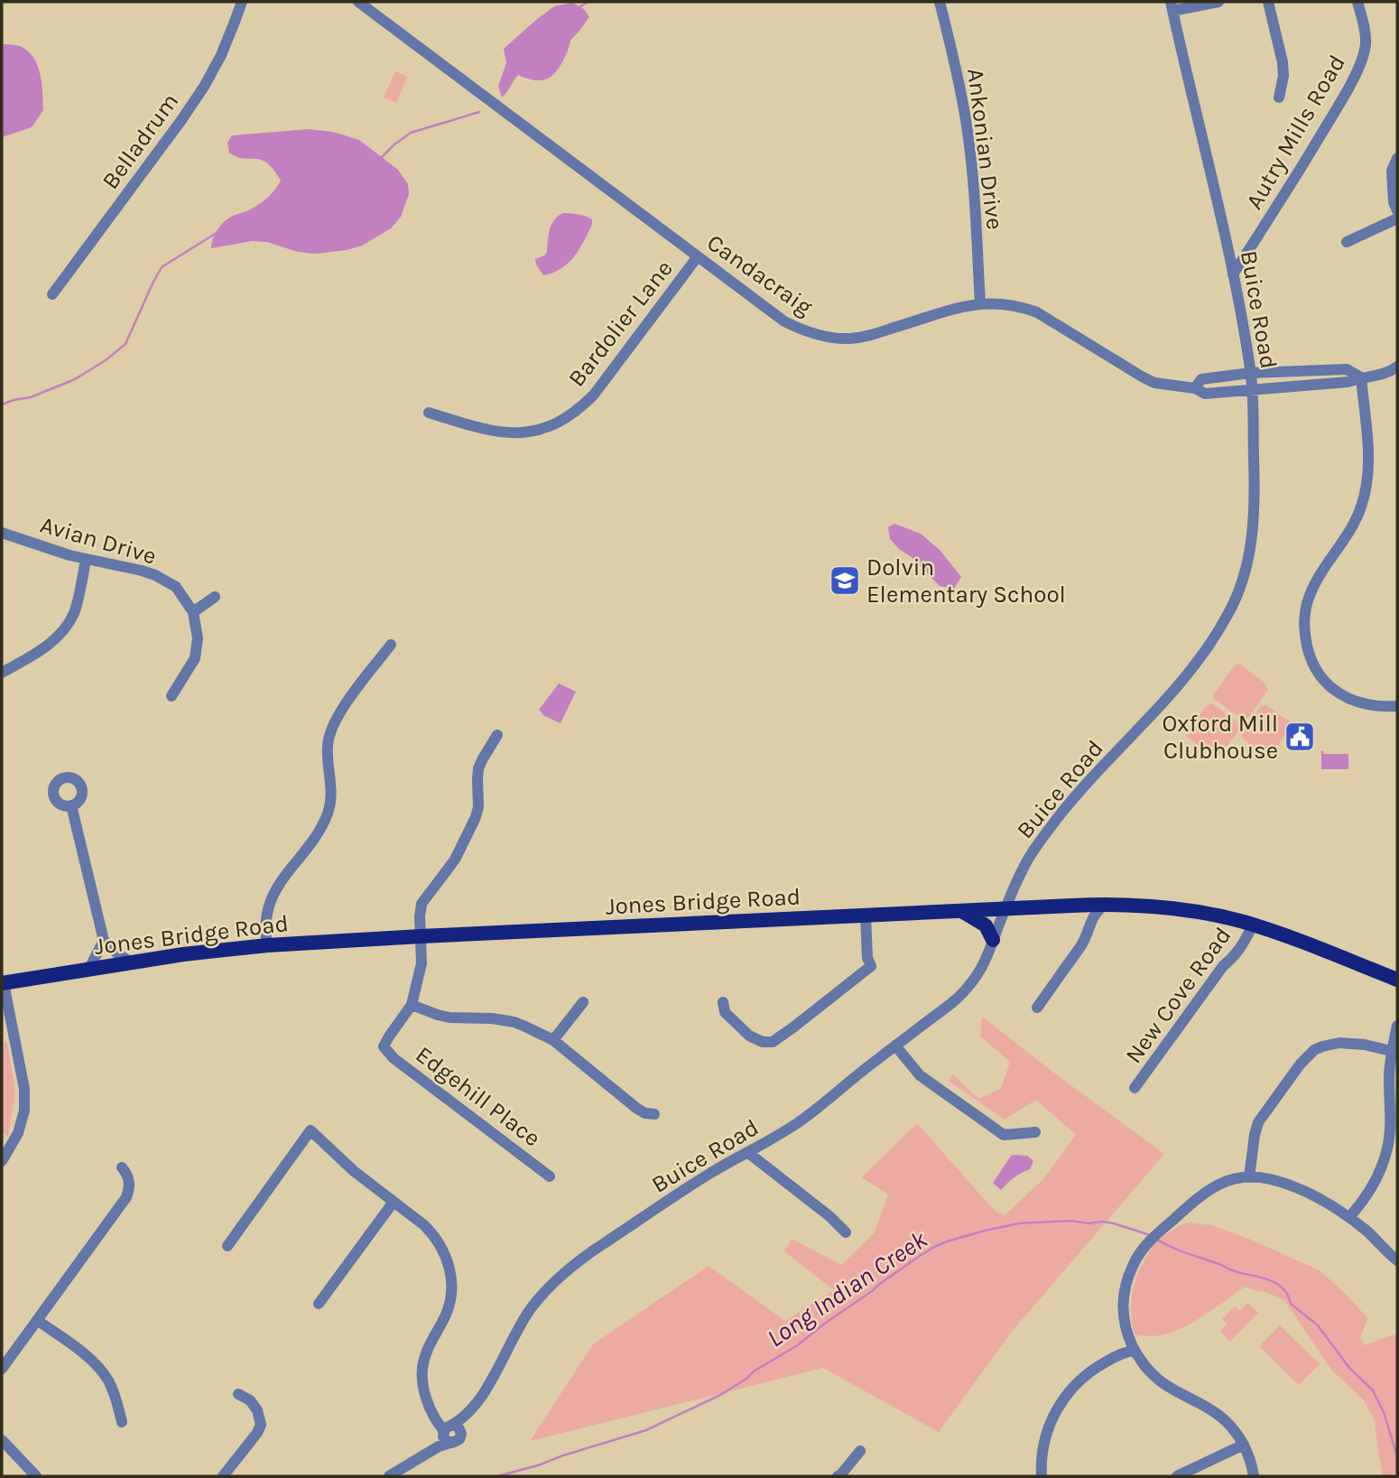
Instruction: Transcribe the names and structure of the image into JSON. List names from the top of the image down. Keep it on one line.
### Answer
{"streets":{"main road":["Jones Bridge Road"],"street":["Autry Mills Road","Belladrum","Ankonian Drive","Candacraig","Buice Road","Bardolier Lane","Avian Drive","New Cove Road","Edgehill Place"]},"crossings":[["Autry Mills Road","Buice Road"],["Ankonian Drive","Candacraig"],["Candacraig","Buice Road"],["Candacraig","Bardolier Lane"],["Buice Road","Jones Bridge Road"],["Jones Bridge Road","New Cove Road"]],"water":["Long Indian Creek"],"places":{"school or university":["Dolvin Elementary School"],"public building":["Oxford Mill Clubhouse"]}}
